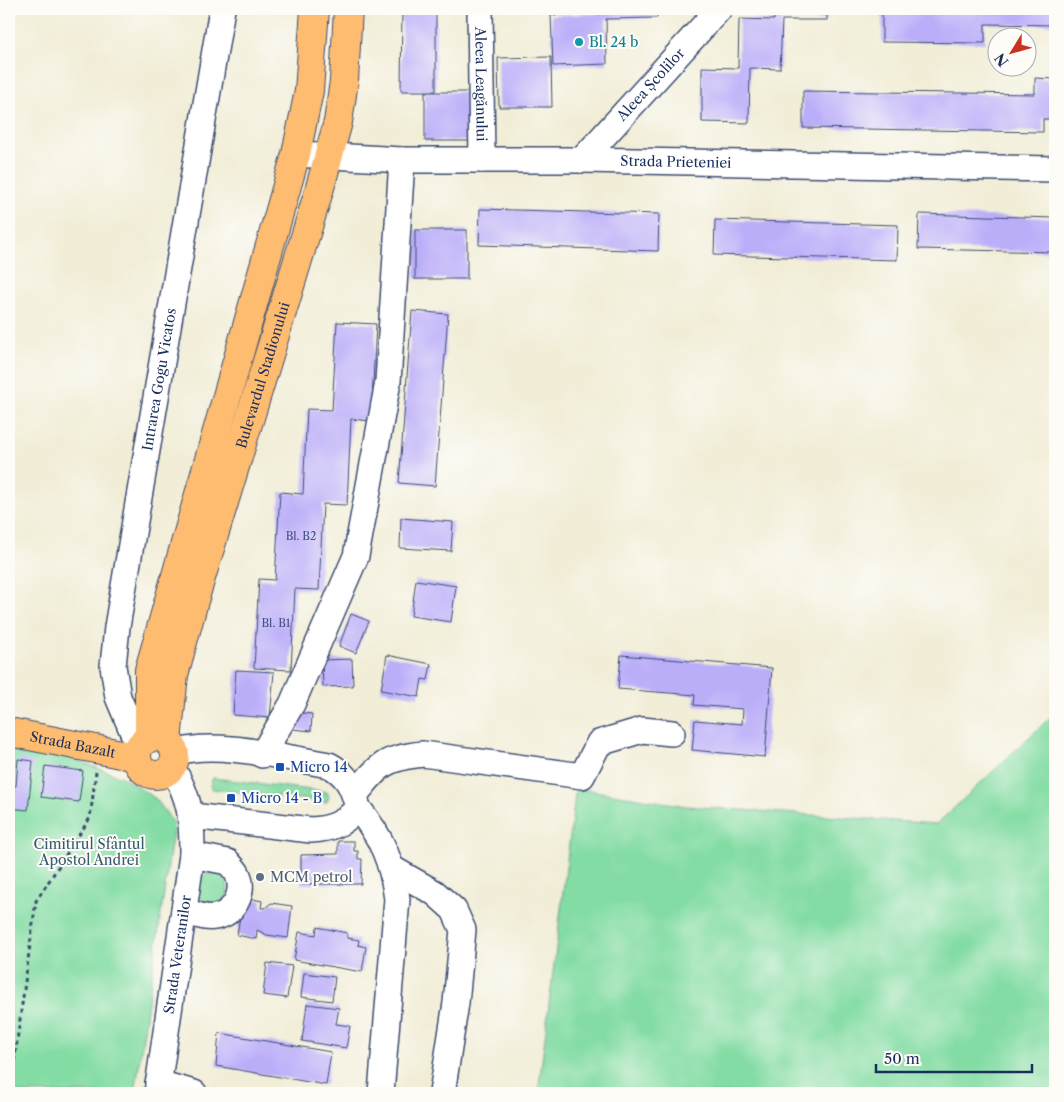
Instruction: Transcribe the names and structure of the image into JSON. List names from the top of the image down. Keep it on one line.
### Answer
{"streets":{"main road":["Bulevardul Stadionului","Strada Bazalt"],"street":["Aleea Școlilor","Aleea Leagănului","Strada Prieteniei","Intrarea Gogu Vicatos","Strada Veteranilor"]},"crossings":[["Aleea Școlilor","Strada Prieteniei"],["Aleea Leagănului","Strada Prieteniei"],["Strada Prieteniei","Bulevardul Stadionului"],["Bulevardul Stadionului","Intrarea Gogu Vicatos"],["Bulevardul Stadionului","Strada Bazalt"],["Intrarea Gogu Vicatos","Strada Bazalt"]],"parks":["Cimitirul Sfântul Apostol Andrei"],"places":{"other":["Bl. 24 b","MCM petrol"],"transit":["Micro 14","Micro 14 - B"]},"house_numbers":["Bl. B2","Bl. B1"],"scale_bar":"50 m","north":"bottom left"}
